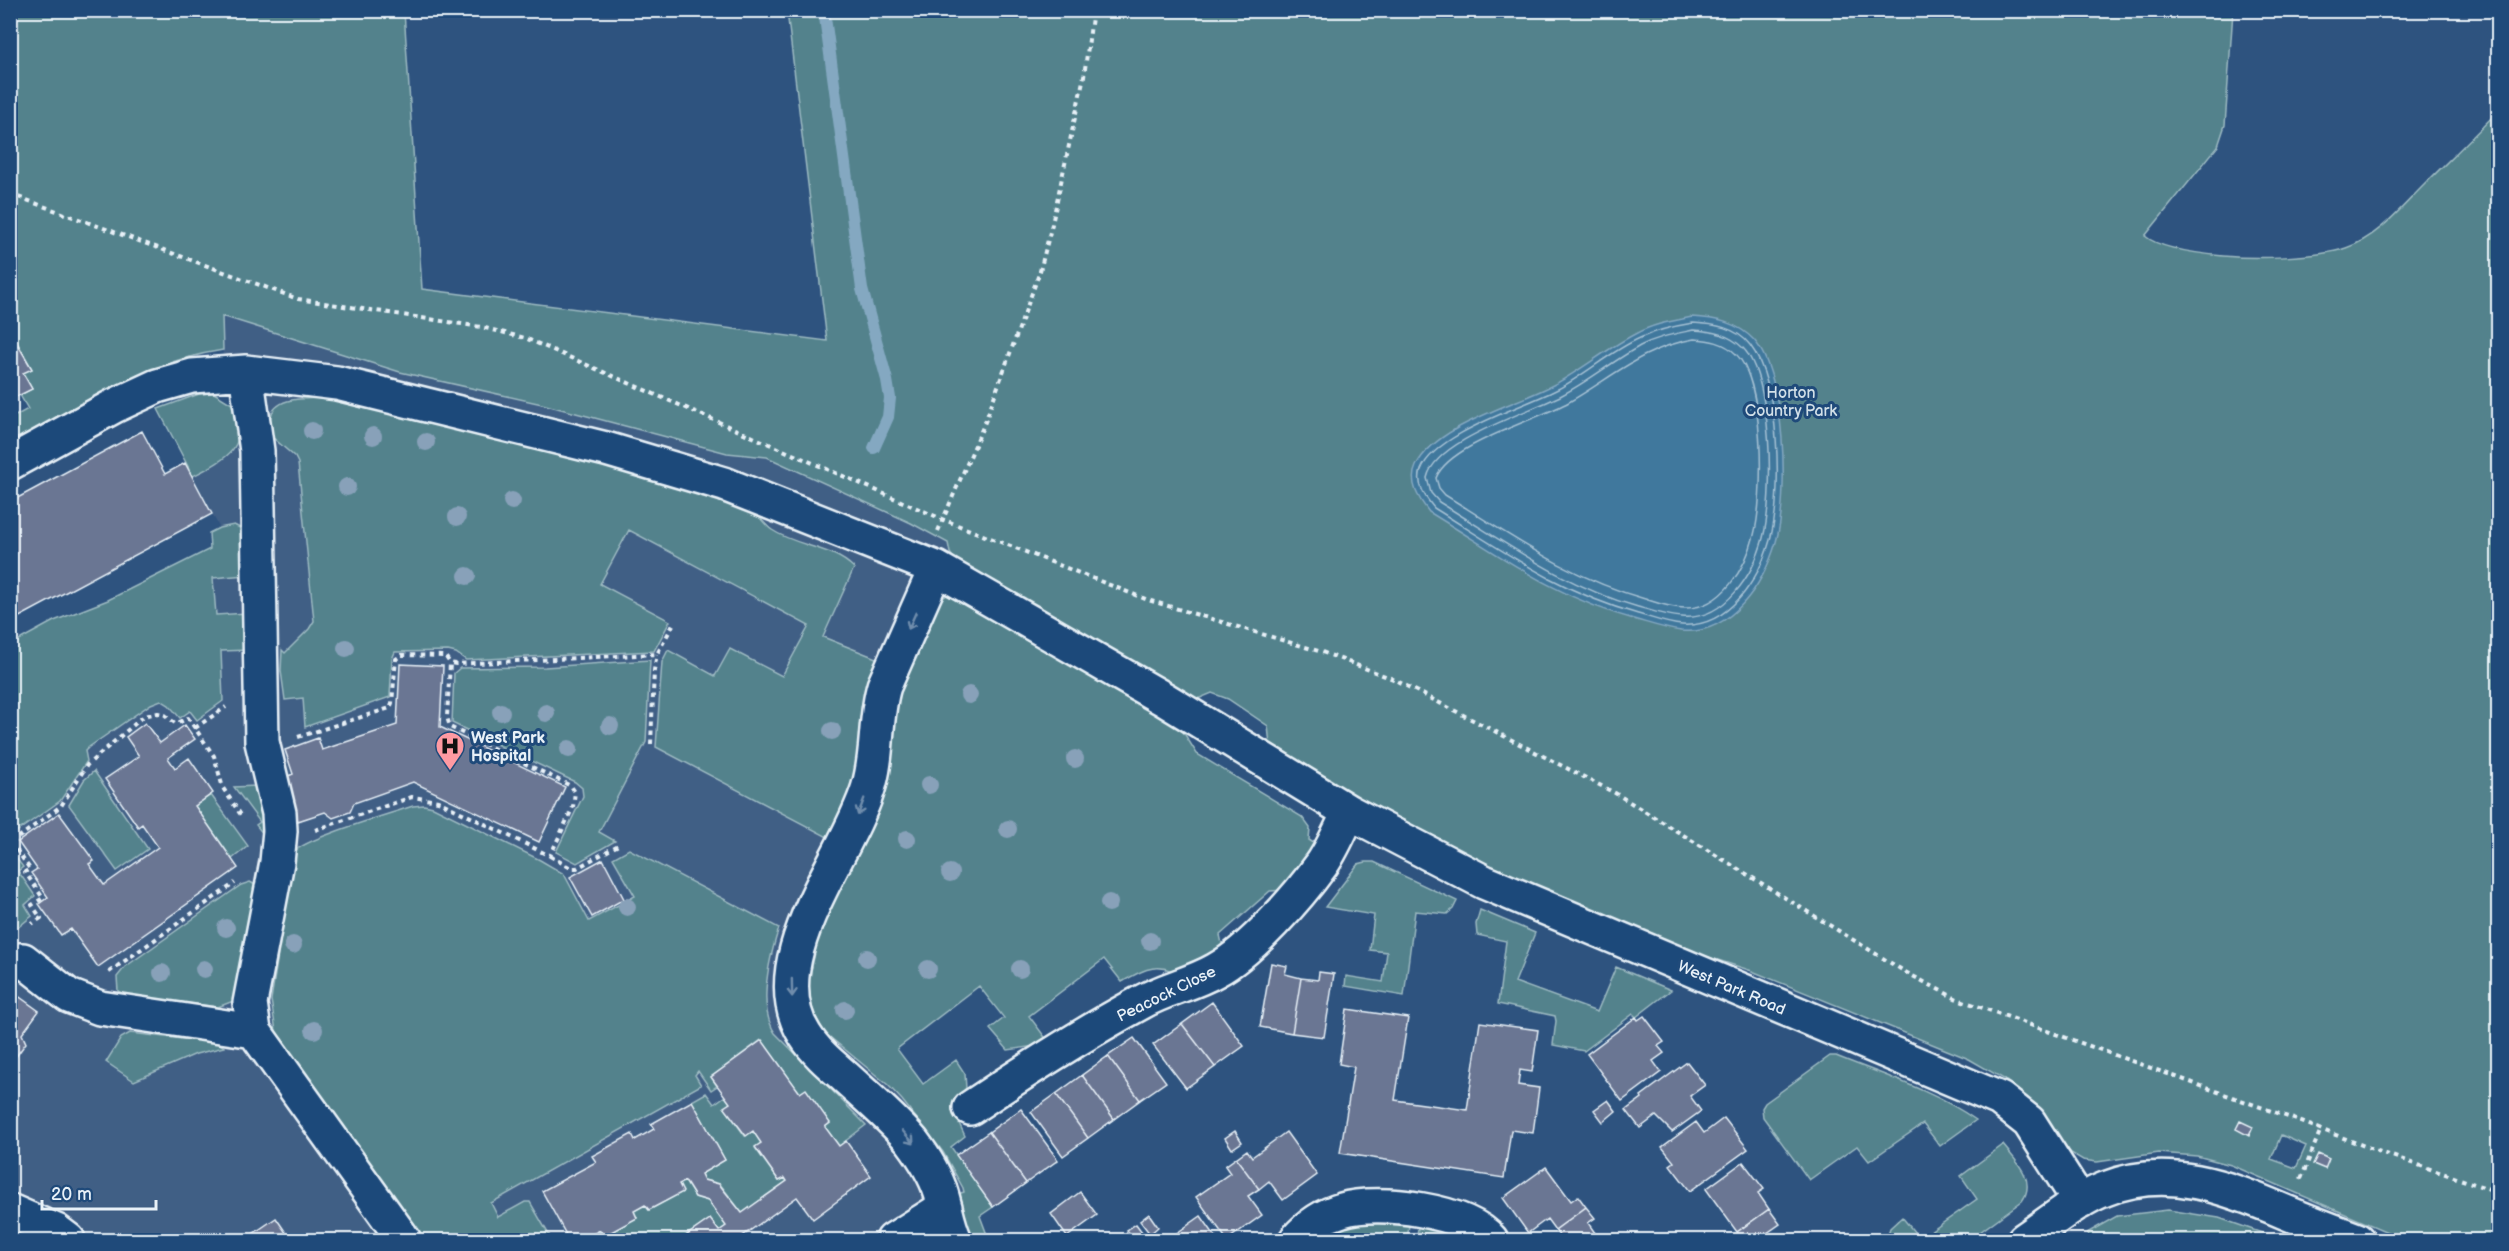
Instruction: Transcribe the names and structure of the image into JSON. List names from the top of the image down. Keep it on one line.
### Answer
{"streets":{"street":["West Park Road","Peacock Close"]},"crossings":[["West Park Road","Peacock Close"]],"parks":["Horton Country Park"],"places":{"hospital":["West Park Hospital"]},"scale_bar":"20 m"}
